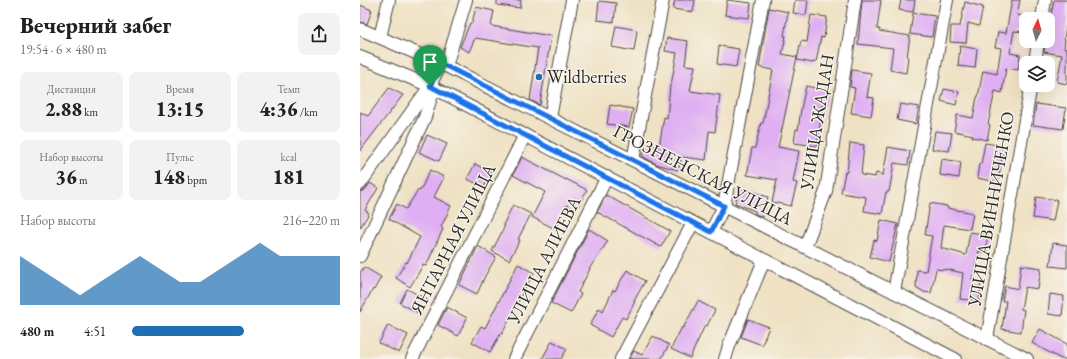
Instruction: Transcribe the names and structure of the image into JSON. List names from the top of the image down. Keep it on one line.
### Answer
{"streets":{"street":["УЛИЦА ЖАДАН","ГРОЗНЕНСКАЯ УЛИЦА","УЛИЦА ВИННИЧЕНКО","ЯНТАРНАЯ УЛИЦА","УЛИЦА АЛИЕВА"]},"crossings":[["УЛИЦА ЖАДАН","ГРОЗНЕНСКАЯ УЛИЦА"],["ГРОЗНЕНСКАЯ УЛИЦА","УЛИЦА ВИННИЧЕНКО"]],"places":["Wildberries"],"north":"top","page":{"heading":["Вечерний забег","19:54 · 6 × 480 m"],"stats":[["Дистанция","2.88 km"],["Время","13:15"],["Темп","4:36 /km"],["Набор высоты","36 m"],["Пульс","148 bpm"],["kcal","181"]],"chart":["Набор высоты","216–220 m"],"list":[{"name":"480 m","note":"4:51"}]}}
